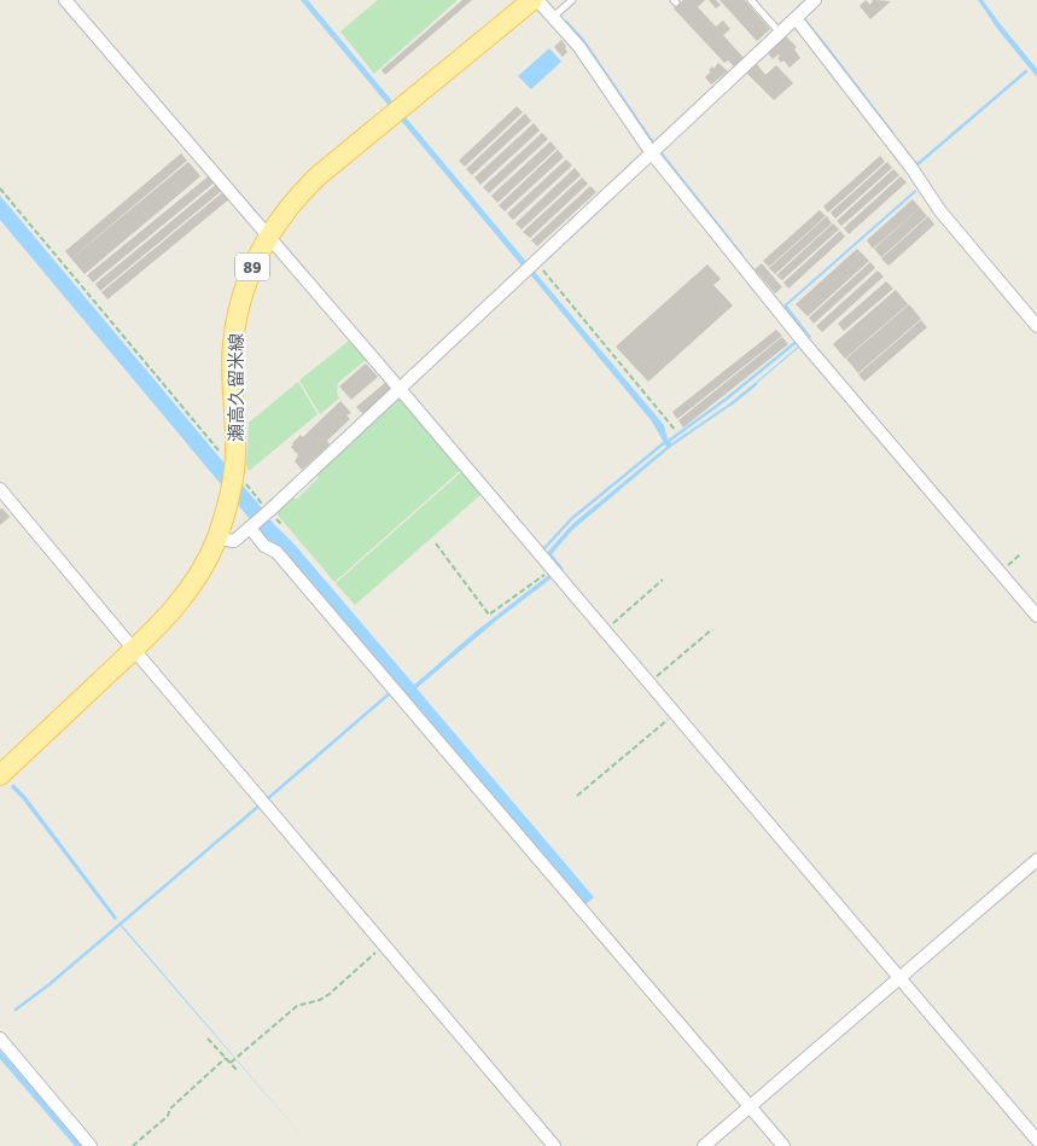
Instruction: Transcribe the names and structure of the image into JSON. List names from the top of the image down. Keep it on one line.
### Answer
{"streets":{"main road":["89","瀬高久留米線"]}}
